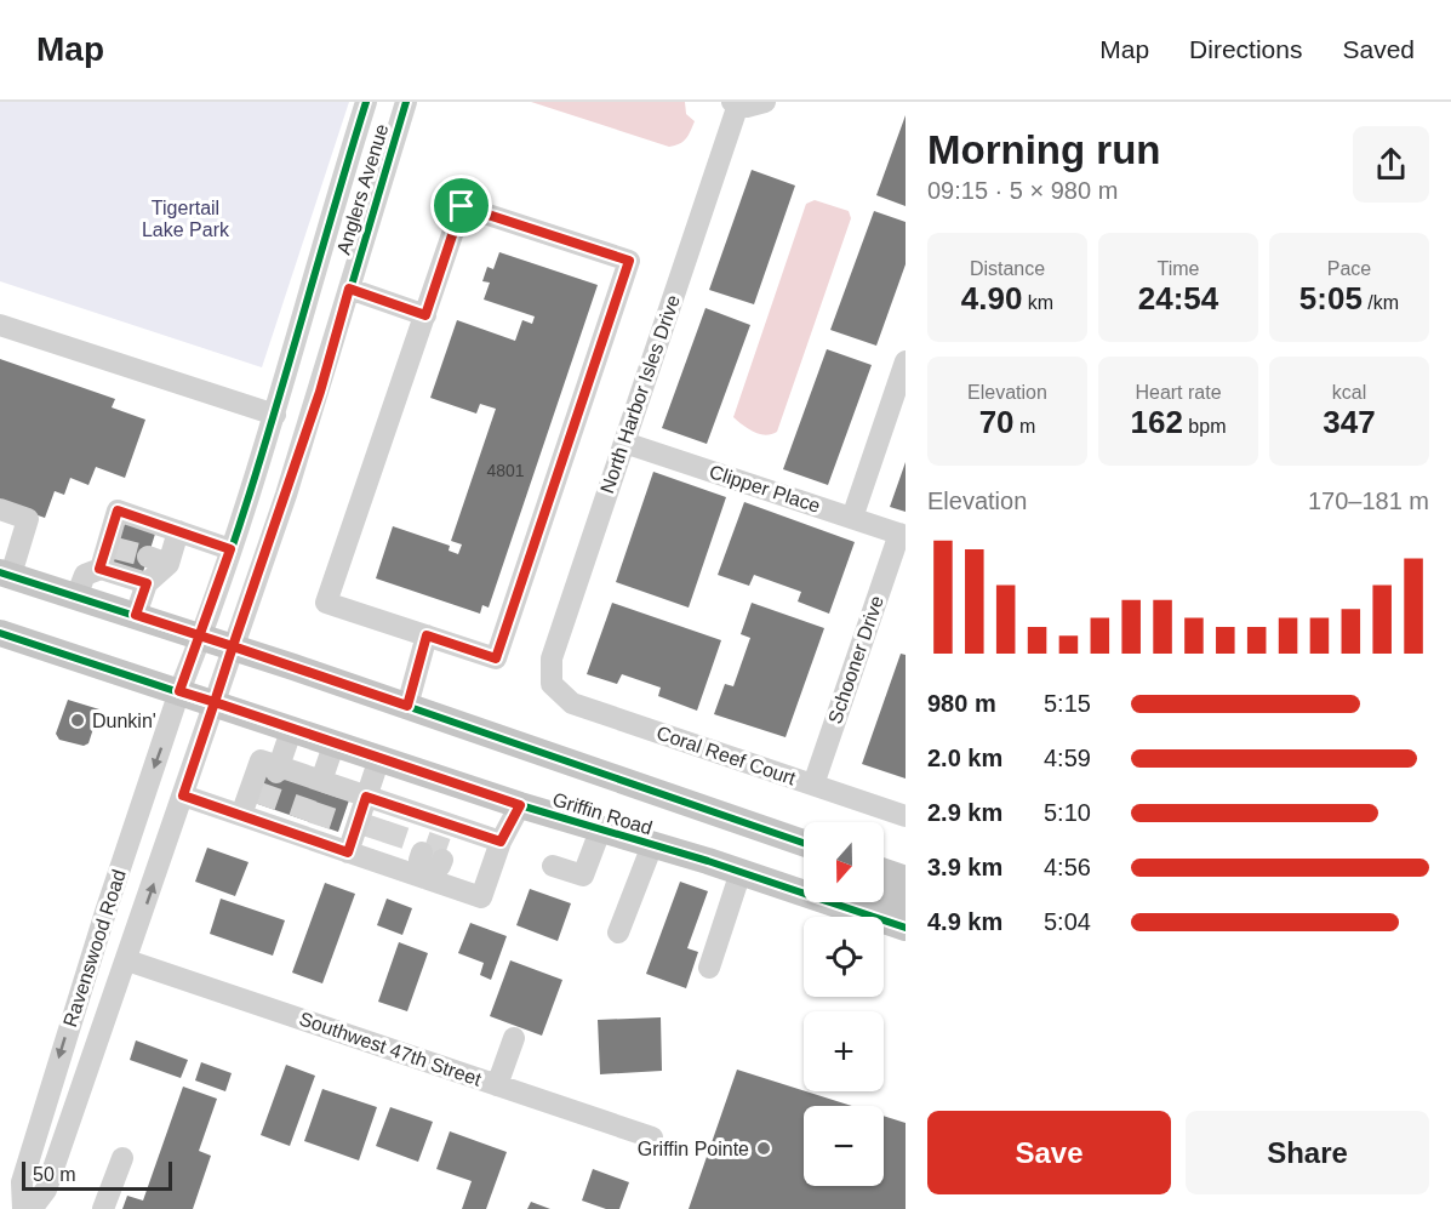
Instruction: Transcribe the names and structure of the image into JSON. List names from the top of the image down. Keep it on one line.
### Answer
{"streets":{"main road":["Griffin Road"],"street":["Anglers Avenue","North Harbor Isles Drive","Clipper Place","Schooner Drive","Coral Reef Court","Ravenswood Road","Southwest 47th Street"]},"crossings":[["Anglers Avenue","Griffin Road"],["Anglers Avenue","Ravenswood Road"],["North Harbor Isles Drive","Clipper Place"],["North Harbor Isles Drive","Coral Reef Court"],["Clipper Place","Schooner Drive"],["Schooner Drive","Coral Reef Court"],["Griffin Road","Ravenswood Road"],["Ravenswood Road","Southwest 47th Street"]],"parks":["Tigertail Lake Park"],"places":["Dunkin'","Griffin Pointe"],"house_numbers":["4801"],"scale_bar":"50 m","north":"bottom","page":{"header":"Map","nav":["Map","Directions","Saved"],"heading":["Morning run","09:15 · 5 × 980 m"],"stats":[["Distance","4.90 km"],["Time","24:54"],["Pace","5:05 /km"],["Elevation","70 m"],["Heart rate","162 bpm"],["kcal","347"]],"chart":["Elevation","170–181 m"],"list":[{"name":"980 m","note":"5:15"},{"name":"2.0 km","note":"4:59"},{"name":"2.9 km","note":"5:10"},{"name":"3.9 km","note":"4:56"},{"name":"4.9 km","note":"5:04"}],"map_buttons":["+","−"],"buttons":["Save","Share"],"scale":"50 m"}}
